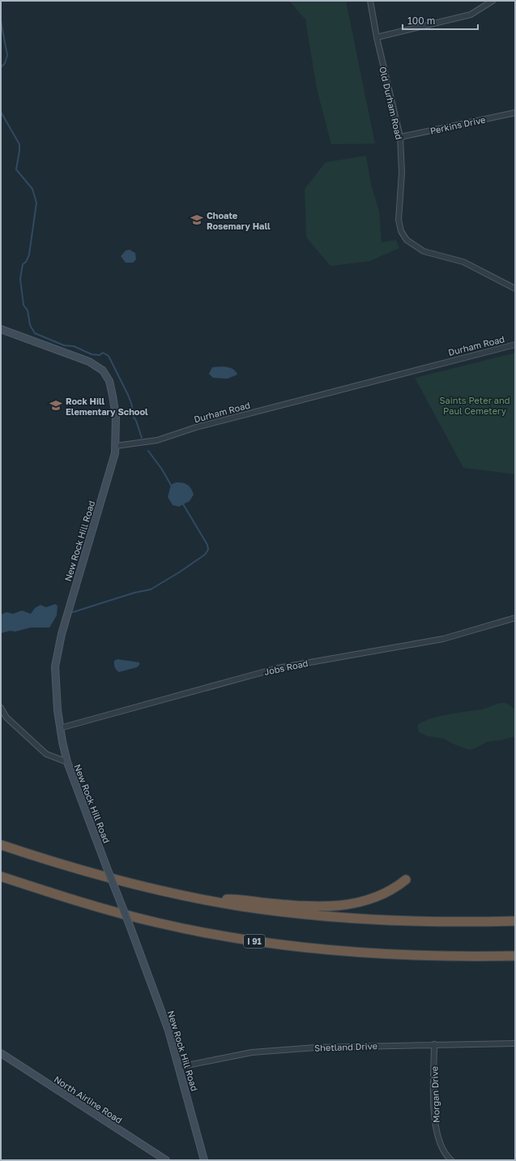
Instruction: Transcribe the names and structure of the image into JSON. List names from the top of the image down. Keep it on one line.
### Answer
{"streets":{"highway":["I 91"],"main road":["New Rock Hill Road","North Airline Road"],"street":["Old Durham Road","Perkins Drive","Durham Road","Jobs Road","Shetland Drive","Morgan Drive"]},"crossings":[["Old Durham Road","Perkins Drive"],["Durham Road","New Rock Hill Road"],["New Rock Hill Road","Jobs Road"],["New Rock Hill Road","Shetland Drive"],["Shetland Drive","Morgan Drive"]],"parks":["Saints Peter and Paul Cemetery"],"places":{"school or university":["Choate Rosemary Hall","Rock Hill Elementary School"]},"scale_bar":"100 m"}
